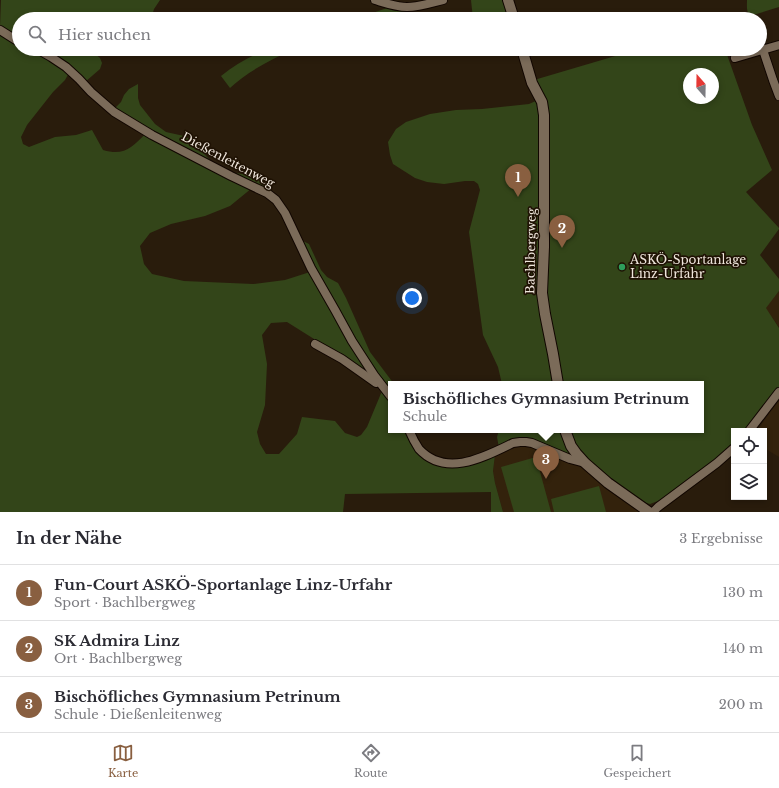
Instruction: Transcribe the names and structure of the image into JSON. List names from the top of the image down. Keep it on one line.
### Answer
{"streets":{"street":["Dießenleitenweg","Bachlbergweg"]},"places":["ASKÖ-Sportanlage Linz-Urfahr"],"north":"top","page":{"search":"Hier suchen","pins":["1","2","3"],"popup":["Bischöfliches Gymnasium Petrinum","Schule"],"heading":["In der Nähe","3 Ergebnisse"],"list":[{"mark":"1","name":"Fun-Court ASKÖ-Sportanlage Linz-Urfahr","note":"Sport · Bachlbergweg","value":"130 m"},{"mark":"2","name":"SK Admira Linz","note":"Ort · Bachlbergweg","value":"140 m"},{"mark":"3","name":"Bischöfliches Gymnasium Petrinum","note":"Schule · Dießenleitenweg","value":"200 m"}],"nav":["Karte","Route","Gespeichert"]}}
